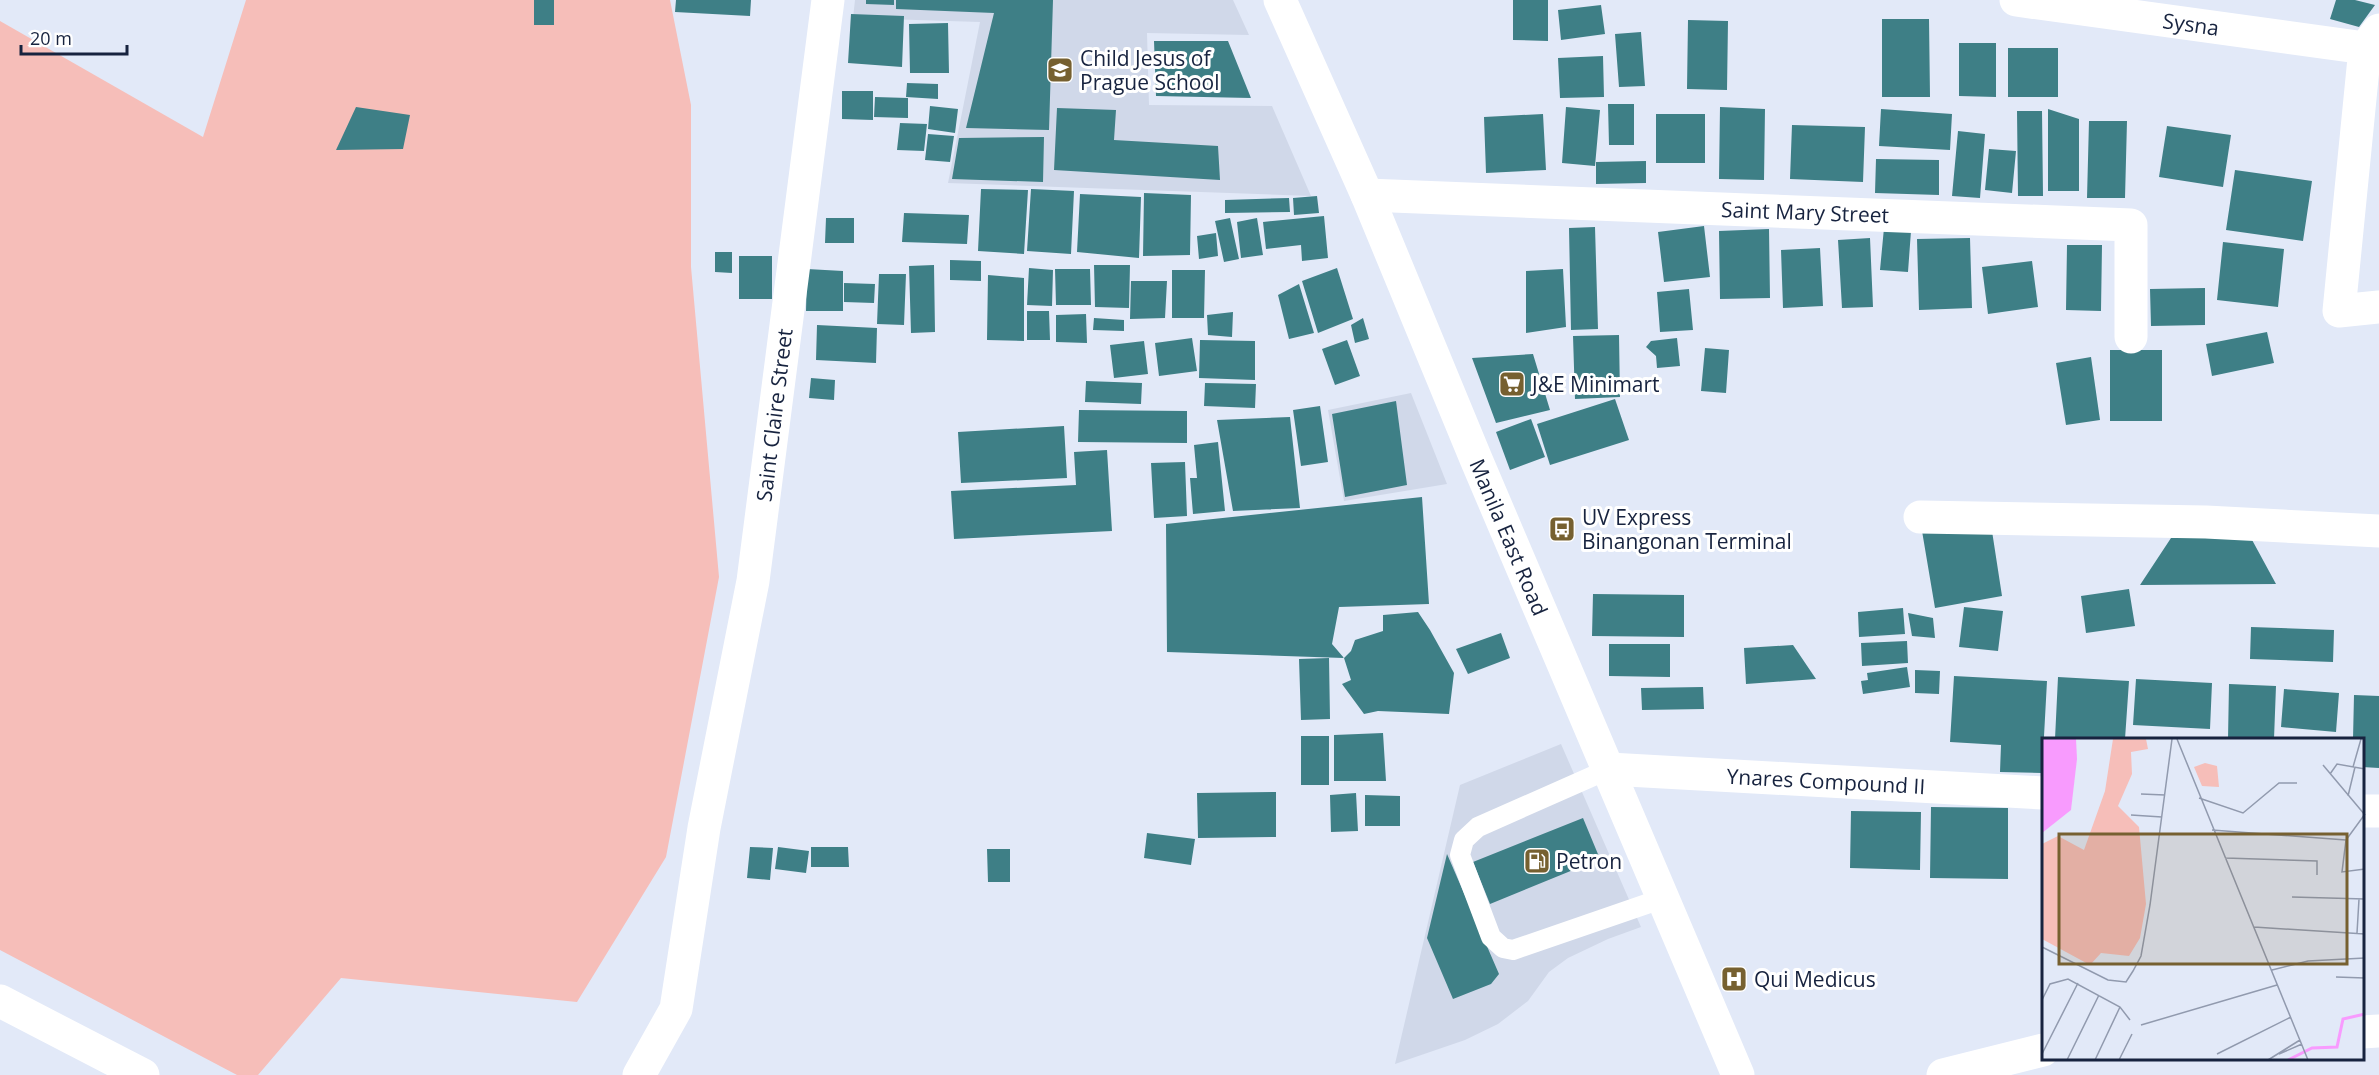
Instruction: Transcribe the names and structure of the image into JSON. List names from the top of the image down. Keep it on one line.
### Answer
{"streets":{"street":["Sysna","Saint Mary Street","Saint Claire Street","Manila East Road","Ynares Compound II"]},"crossings":[["Saint Mary Street","Manila East Road"],["Manila East Road","Ynares Compound II"]],"places":{"school or university":["Child Jesus of Prague School"],"supermarket":["J&E Minimart"],"bus stop":["UV Express Binangonan Terminal"],"fuel station":["Petron"],"hospital":["Qui Medicus"]},"scale_bar":"20 m"}
